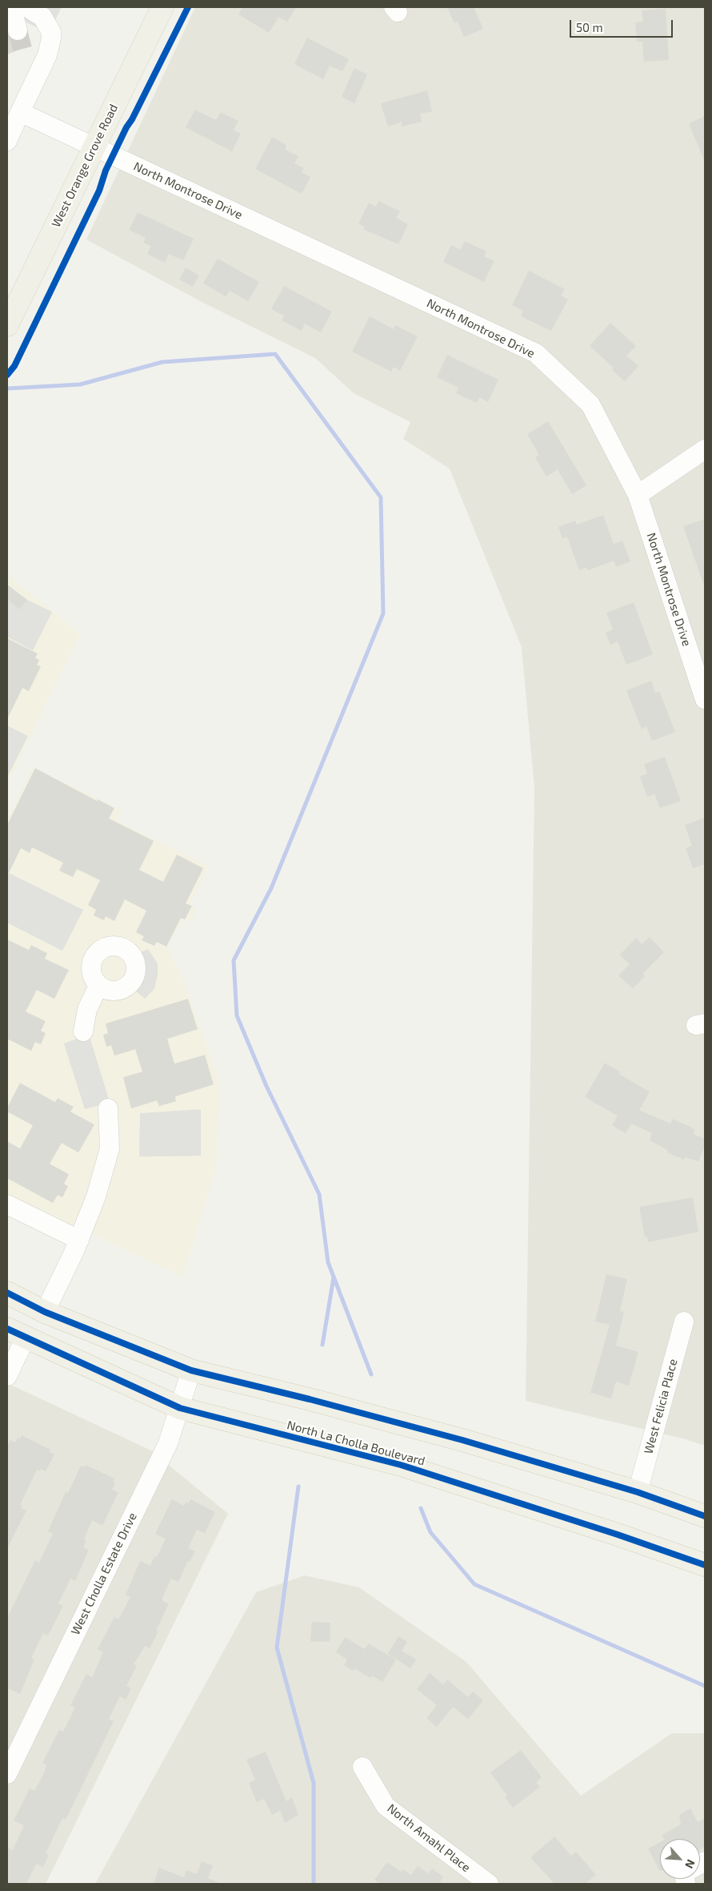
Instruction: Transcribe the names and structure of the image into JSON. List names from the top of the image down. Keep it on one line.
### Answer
{"streets":{"main road":["West Orange Grove Road","North La Cholla Boulevard"],"street":["North Montrose Drive","West Felicia Place","West Cholla Estate Drive","North Amahl Place"]},"crossings":[["West Orange Grove Road","North Montrose Drive"],["North La Cholla Boulevard","West Cholla Estate Drive"]],"scale_bar":"50 m","north":"bottom right"}
